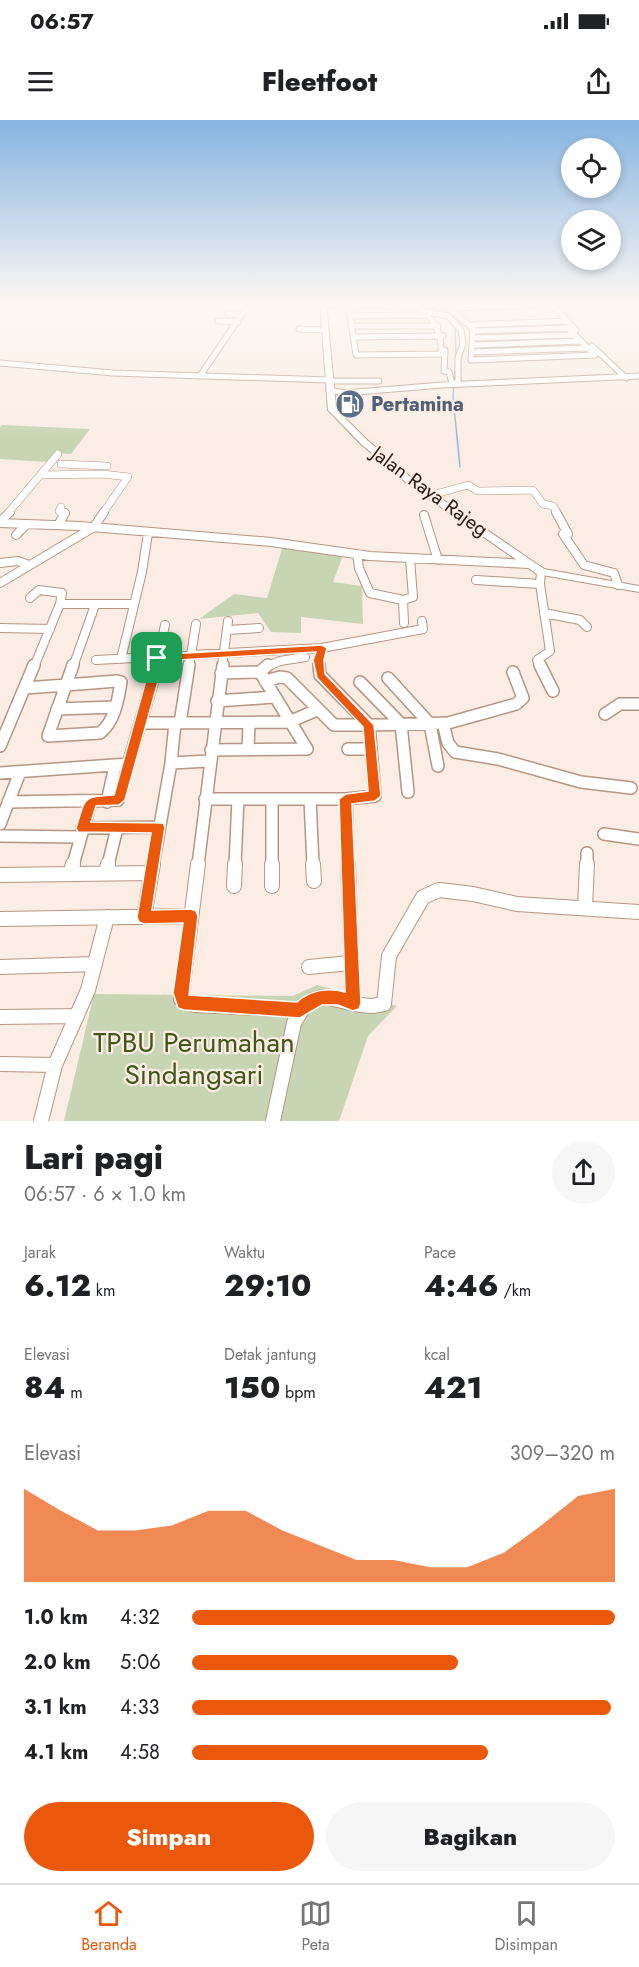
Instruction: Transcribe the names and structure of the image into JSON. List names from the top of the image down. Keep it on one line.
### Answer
{"streets":{"main road":["Jalan Raya Rajeg"]},"parks":["TPBU Perumahan Sindangsari"],"places":{"fuel station":["Pertamina"]},"page":{"status":"06:57","header":"Fleetfoot","heading":["Lari pagi","06:57 · 6 × 1.0 km"],"stats":[["Jarak","6.12 km"],["Waktu","29:10"],["Pace","4:46 /km"],["Elevasi","84 m"],["Detak jantung","150 bpm"],["kcal","421"]],"chart":["Elevasi","309–320 m"],"list":[{"name":"1.0 km","note":"4:32"},{"name":"2.0 km","note":"5:06"},{"name":"3.1 km","note":"4:33"},{"name":"4.1 km","note":"4:58"}],"buttons":["Simpan","Bagikan"],"tabs":["Beranda","Peta","Disimpan"]}}
